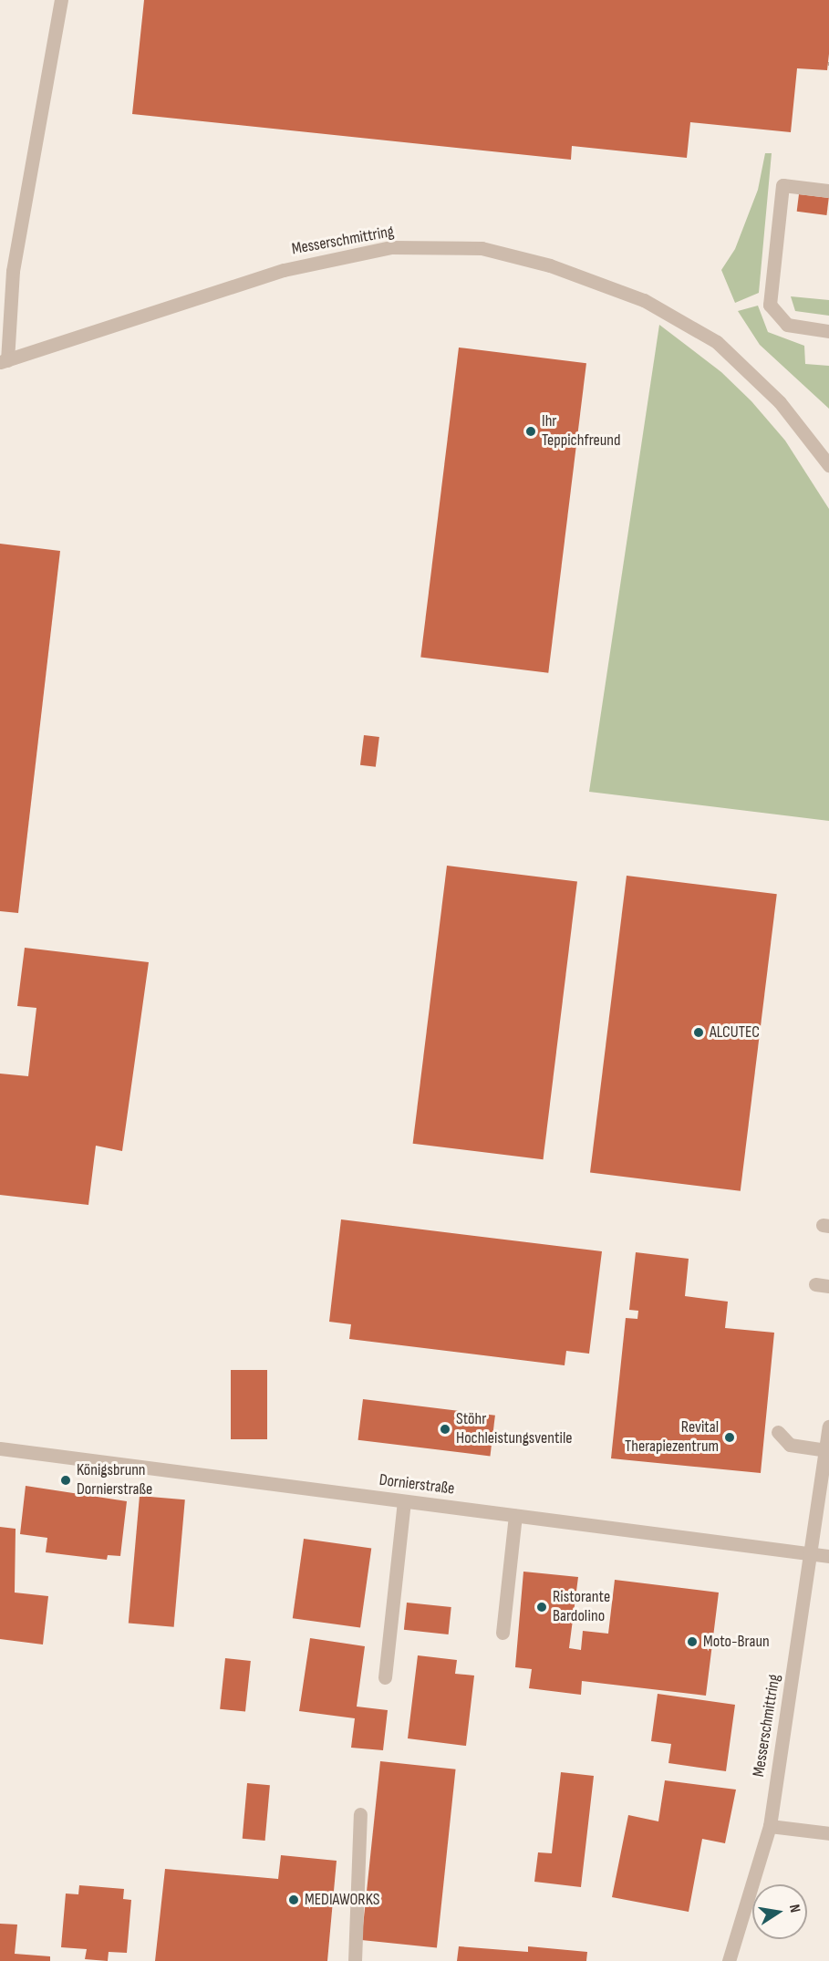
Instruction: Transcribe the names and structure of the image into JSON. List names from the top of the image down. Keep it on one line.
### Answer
{"streets":{"street":["Messerschmittring","Dornierstraße"]},"crossings":[["Messerschmittring","Dornierstraße"]],"places":["Ihr Teppichfreund","ALCUTEC","Stöhr Hochleistungsventile","Revital Therapiezentrum","Königsbrunn Dornierstraße","Ristorante Bardolino","Moto-Braun","MEDIAWORKS"],"north":"right"}
